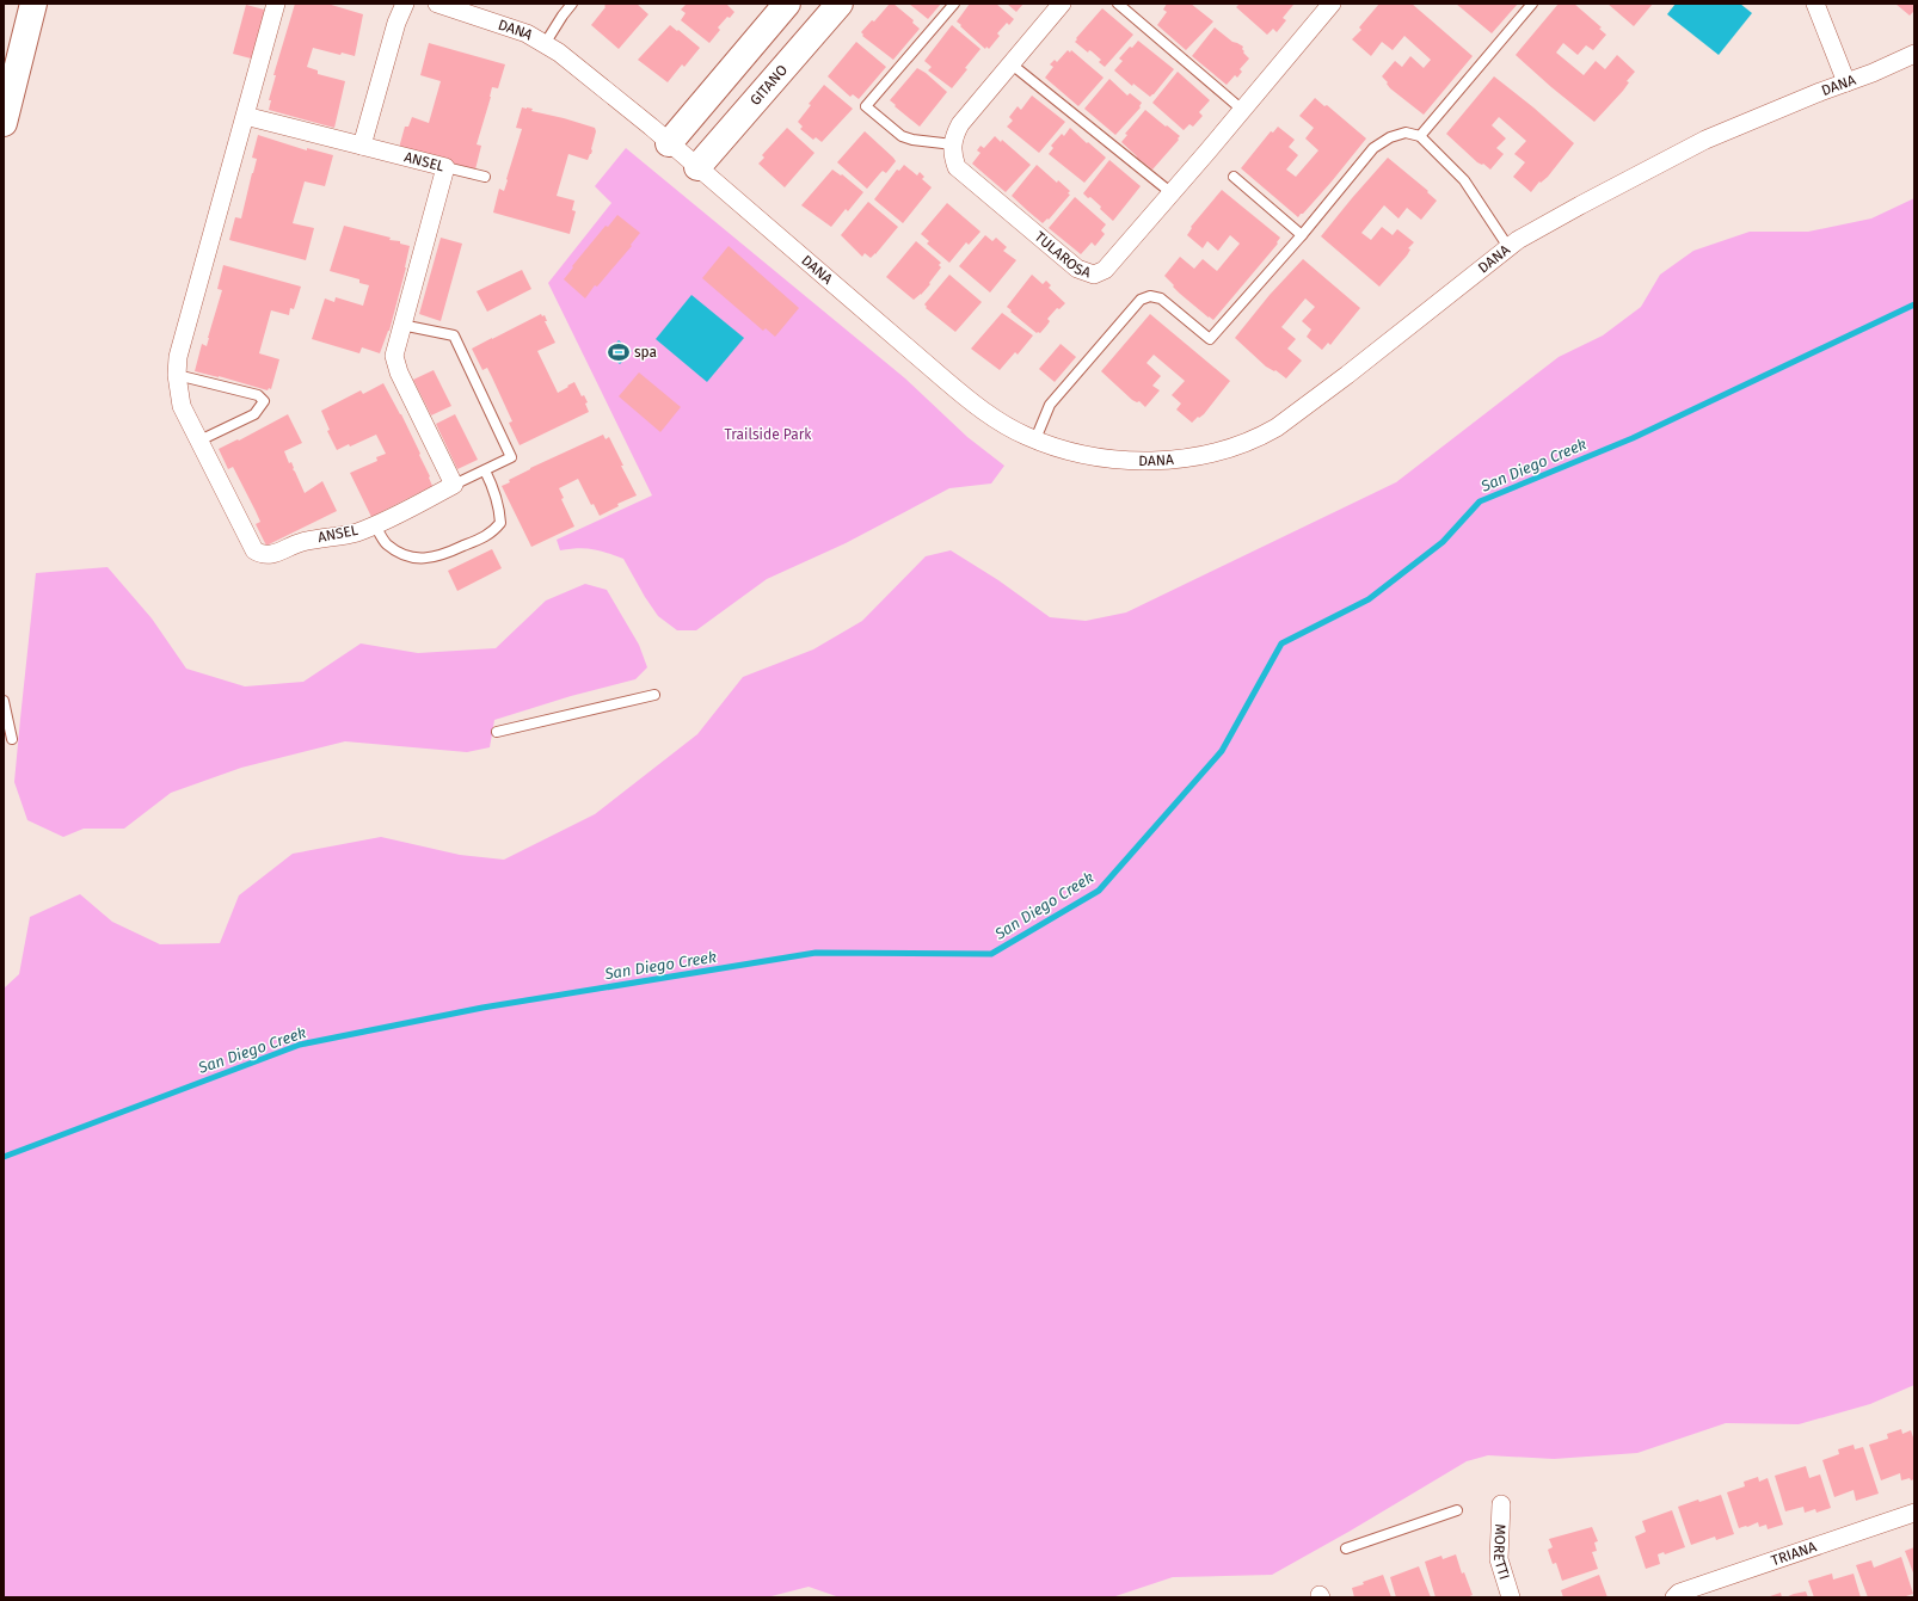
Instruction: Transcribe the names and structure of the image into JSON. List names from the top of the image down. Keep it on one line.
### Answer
{"streets":{"main road":["GITANO"],"street":["DANA","ANSEL","TULAROSA","MORETTI","TRIANA"]},"crossings":[["DANA","GITANO"]],"water":["San Diego Creek"],"parks":["Trailside Park"],"places":{"sports":["spa"]}}
